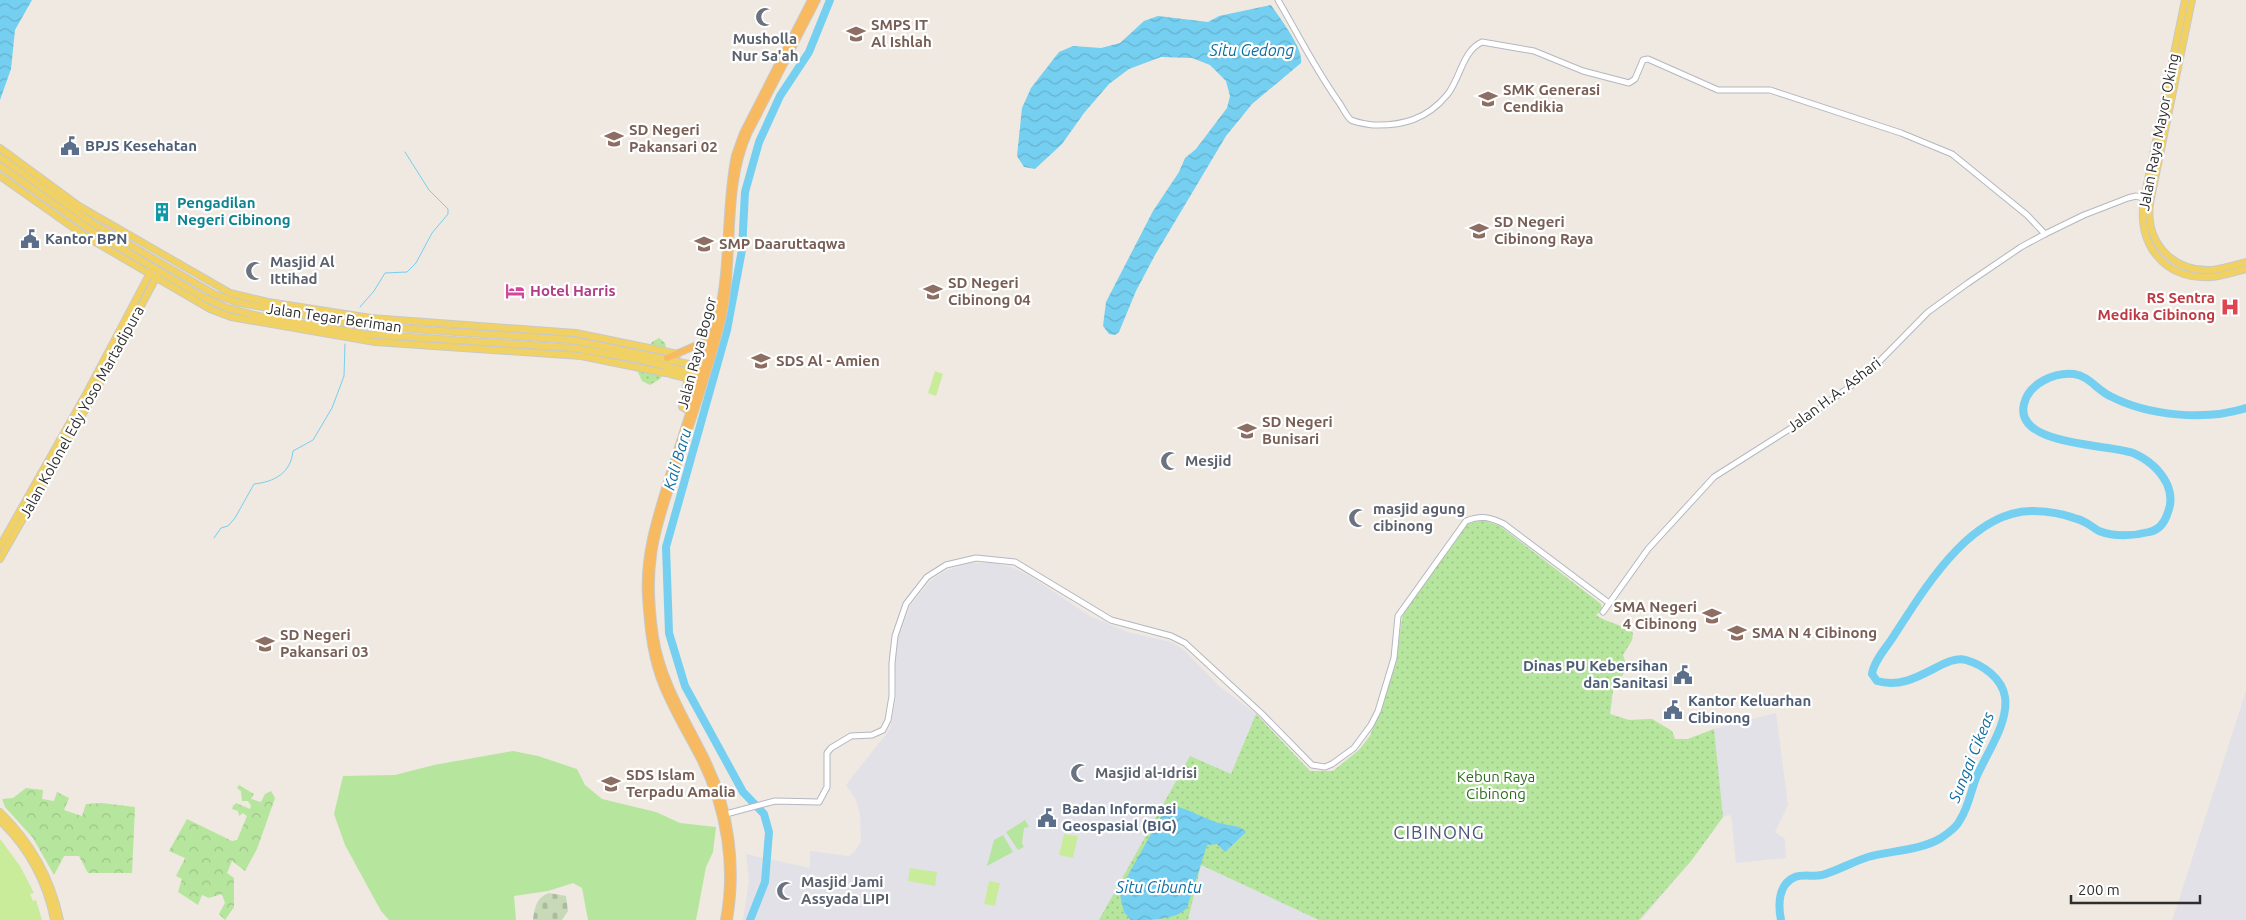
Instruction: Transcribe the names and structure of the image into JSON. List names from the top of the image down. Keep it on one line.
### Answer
{"streets":{"highway":["Jalan Raya Bogor"],"main road":["Jalan Raya Mayor Oking","Jalan Tegar Beriman","Jalan Kolonel Edy Yoso Martadipura"],"street":["Jalan H.A. Ashari"]},"crossings":[["Jalan Raya Mayor Oking","Jalan H.A. Ashari"],["Jalan Tegar Beriman","Jalan Raya Bogor"],["Jalan Tegar Beriman","Jalan Kolonel Edy Yoso Martadipura"]],"districts":["CIBINONG"],"water":["Situ Gedong","Kali Baru","Sungai Cikeas","Situ Cibuntu"],"parks":["Kebun Raya Cibinong"],"places":{"mosque":["Musholla Nur Sa'ah","Masjid Al Ittihad","Mesjid","masjid agung cibinong","Masjid al-Idrisi","Masjid Jami Assyada LIPI"],"school or university":["SMPS IT Al Ishlah","SMK Generasi Cendikia","SD Negeri Pakansari 02","SD Negeri Cibinong Raya","SMP Daaruttaqwa","SD Negeri Cibinong 04","SDS Al - Amien","SD Negeri Bunisari","SMA Negeri 4 Cibinong","SMA N 4 Cibinong","SD Negeri Pakansari 03","SDS Islam Terpadu Amalia"],"public building":["BPJS Kesehatan","Kantor BPN","Dinas PU Kebersihan dan Sanitasi","Kantor Keluarhan Cibinong","Badan Informasi Geospasial (BIG)"],"building":["Pengadilan Negeri Cibinong"],"hotel":["Hotel Harris"],"hospital":["RS Sentra Medika Cibinong"]},"scale_bar":"200 m"}
